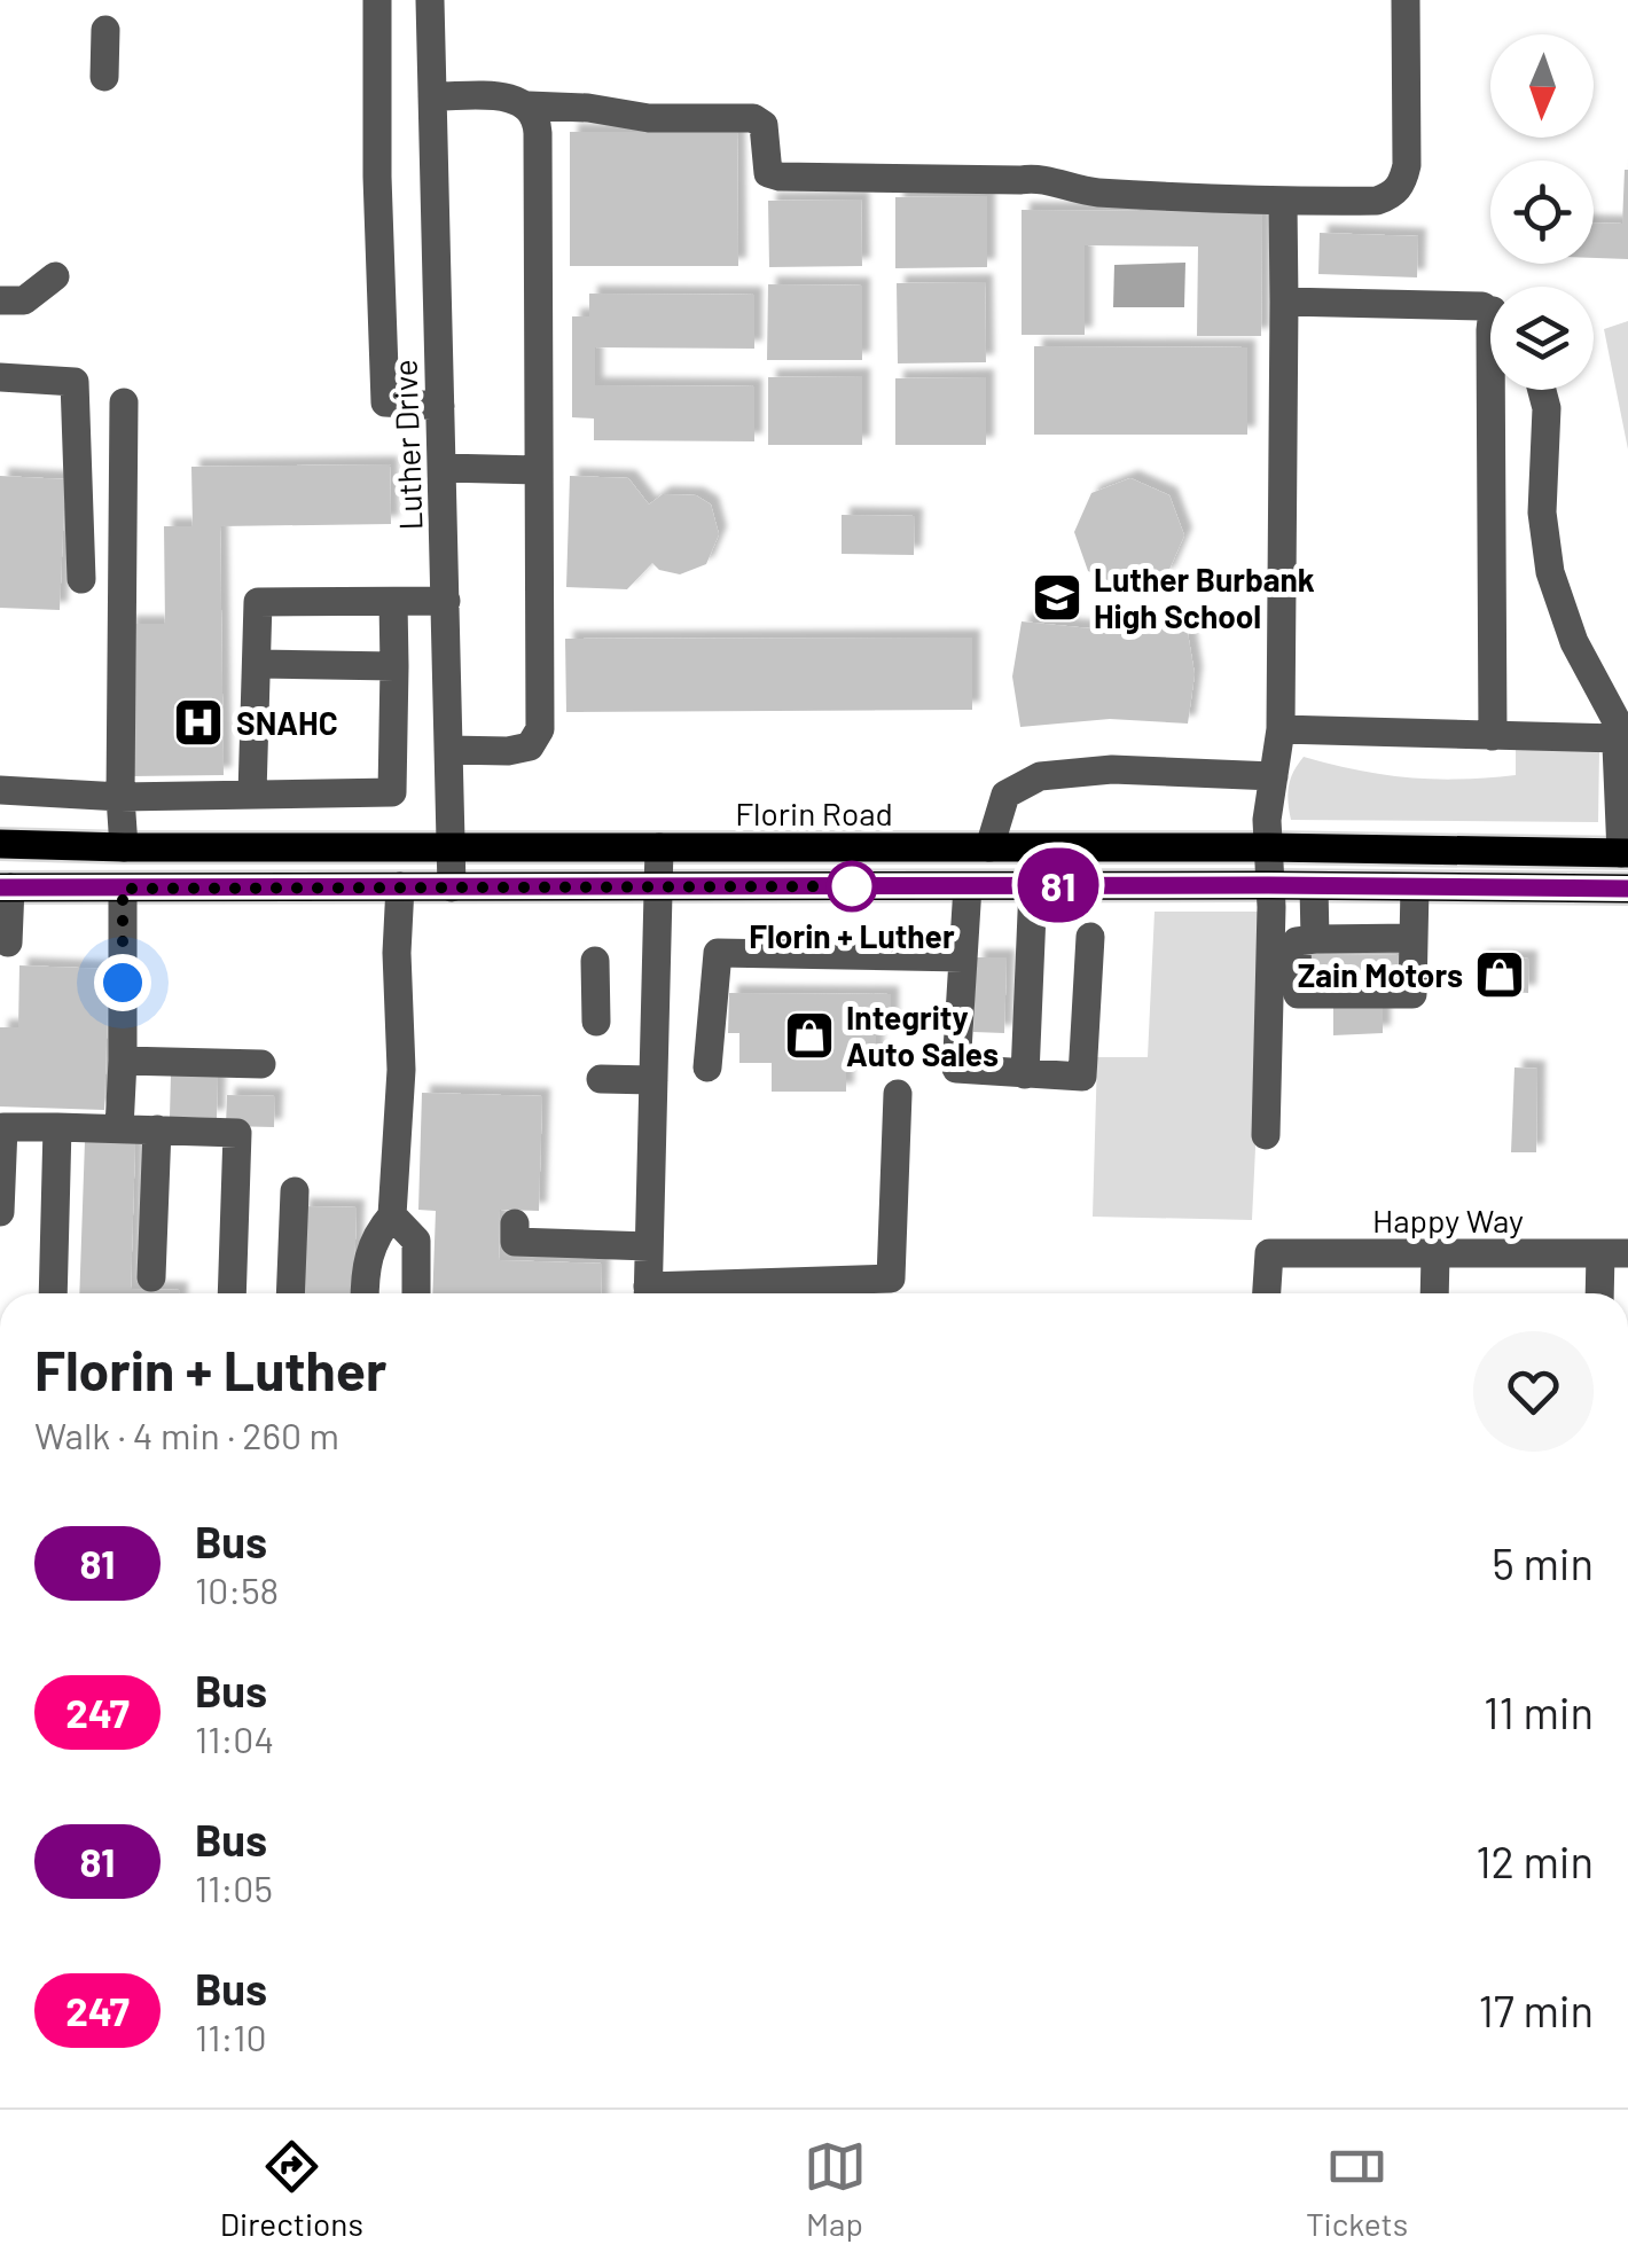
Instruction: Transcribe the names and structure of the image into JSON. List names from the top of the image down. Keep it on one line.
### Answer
{"streets":{"main road":["Florin Road"],"street":["Luther Drive","Happy Way"]},"crossings":[["Luther Drive","Florin Road"]],"places":{"school or university":["Luther Burbank High School"],"hospital":["SNAHC"],"other":["Florin + Luther"],"shop":["Zain Motors","Integrity Auto Sales"]},"lines":["bus line 81"],"north":"bottom","page":{"on_map":"81","heading":["Florin + Luther","Walk · 4 min · 260 m"],"list":[{"mark":"81","name":"Bus","note":"10:58","value":"5 min"},{"mark":"247","name":"Bus","note":"11:04","value":"11 min"},{"mark":"81","name":"Bus","note":"11:05","value":"12 min"},{"mark":"247","name":"Bus","note":"11:10","value":"17 min"}],"tabs":["Directions","Map","Tickets"]}}
